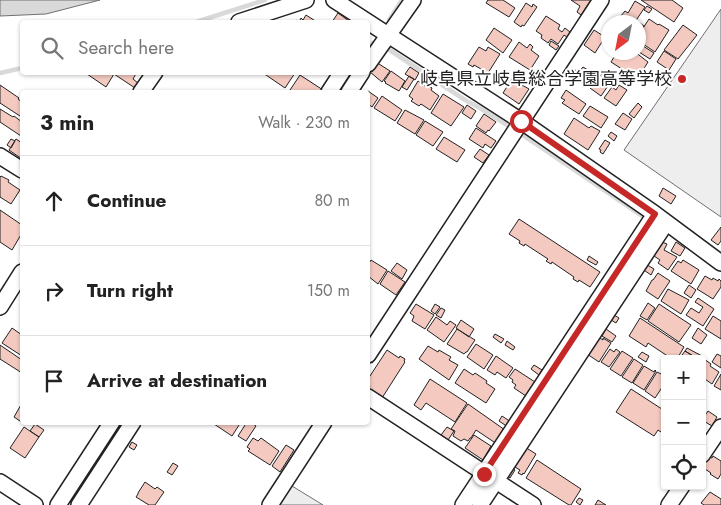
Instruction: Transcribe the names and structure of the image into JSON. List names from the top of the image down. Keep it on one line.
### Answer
{"places":["岐阜県立岐阜総合学園高等学校"],"north":"bottom left","page":{"search":"Search here","heading":["3 min","Walk · 230 m"],"list":[["Continue","80 m"],["Turn right","150 m"],"Arrive at destination"],"map_buttons":["+","−"]}}
